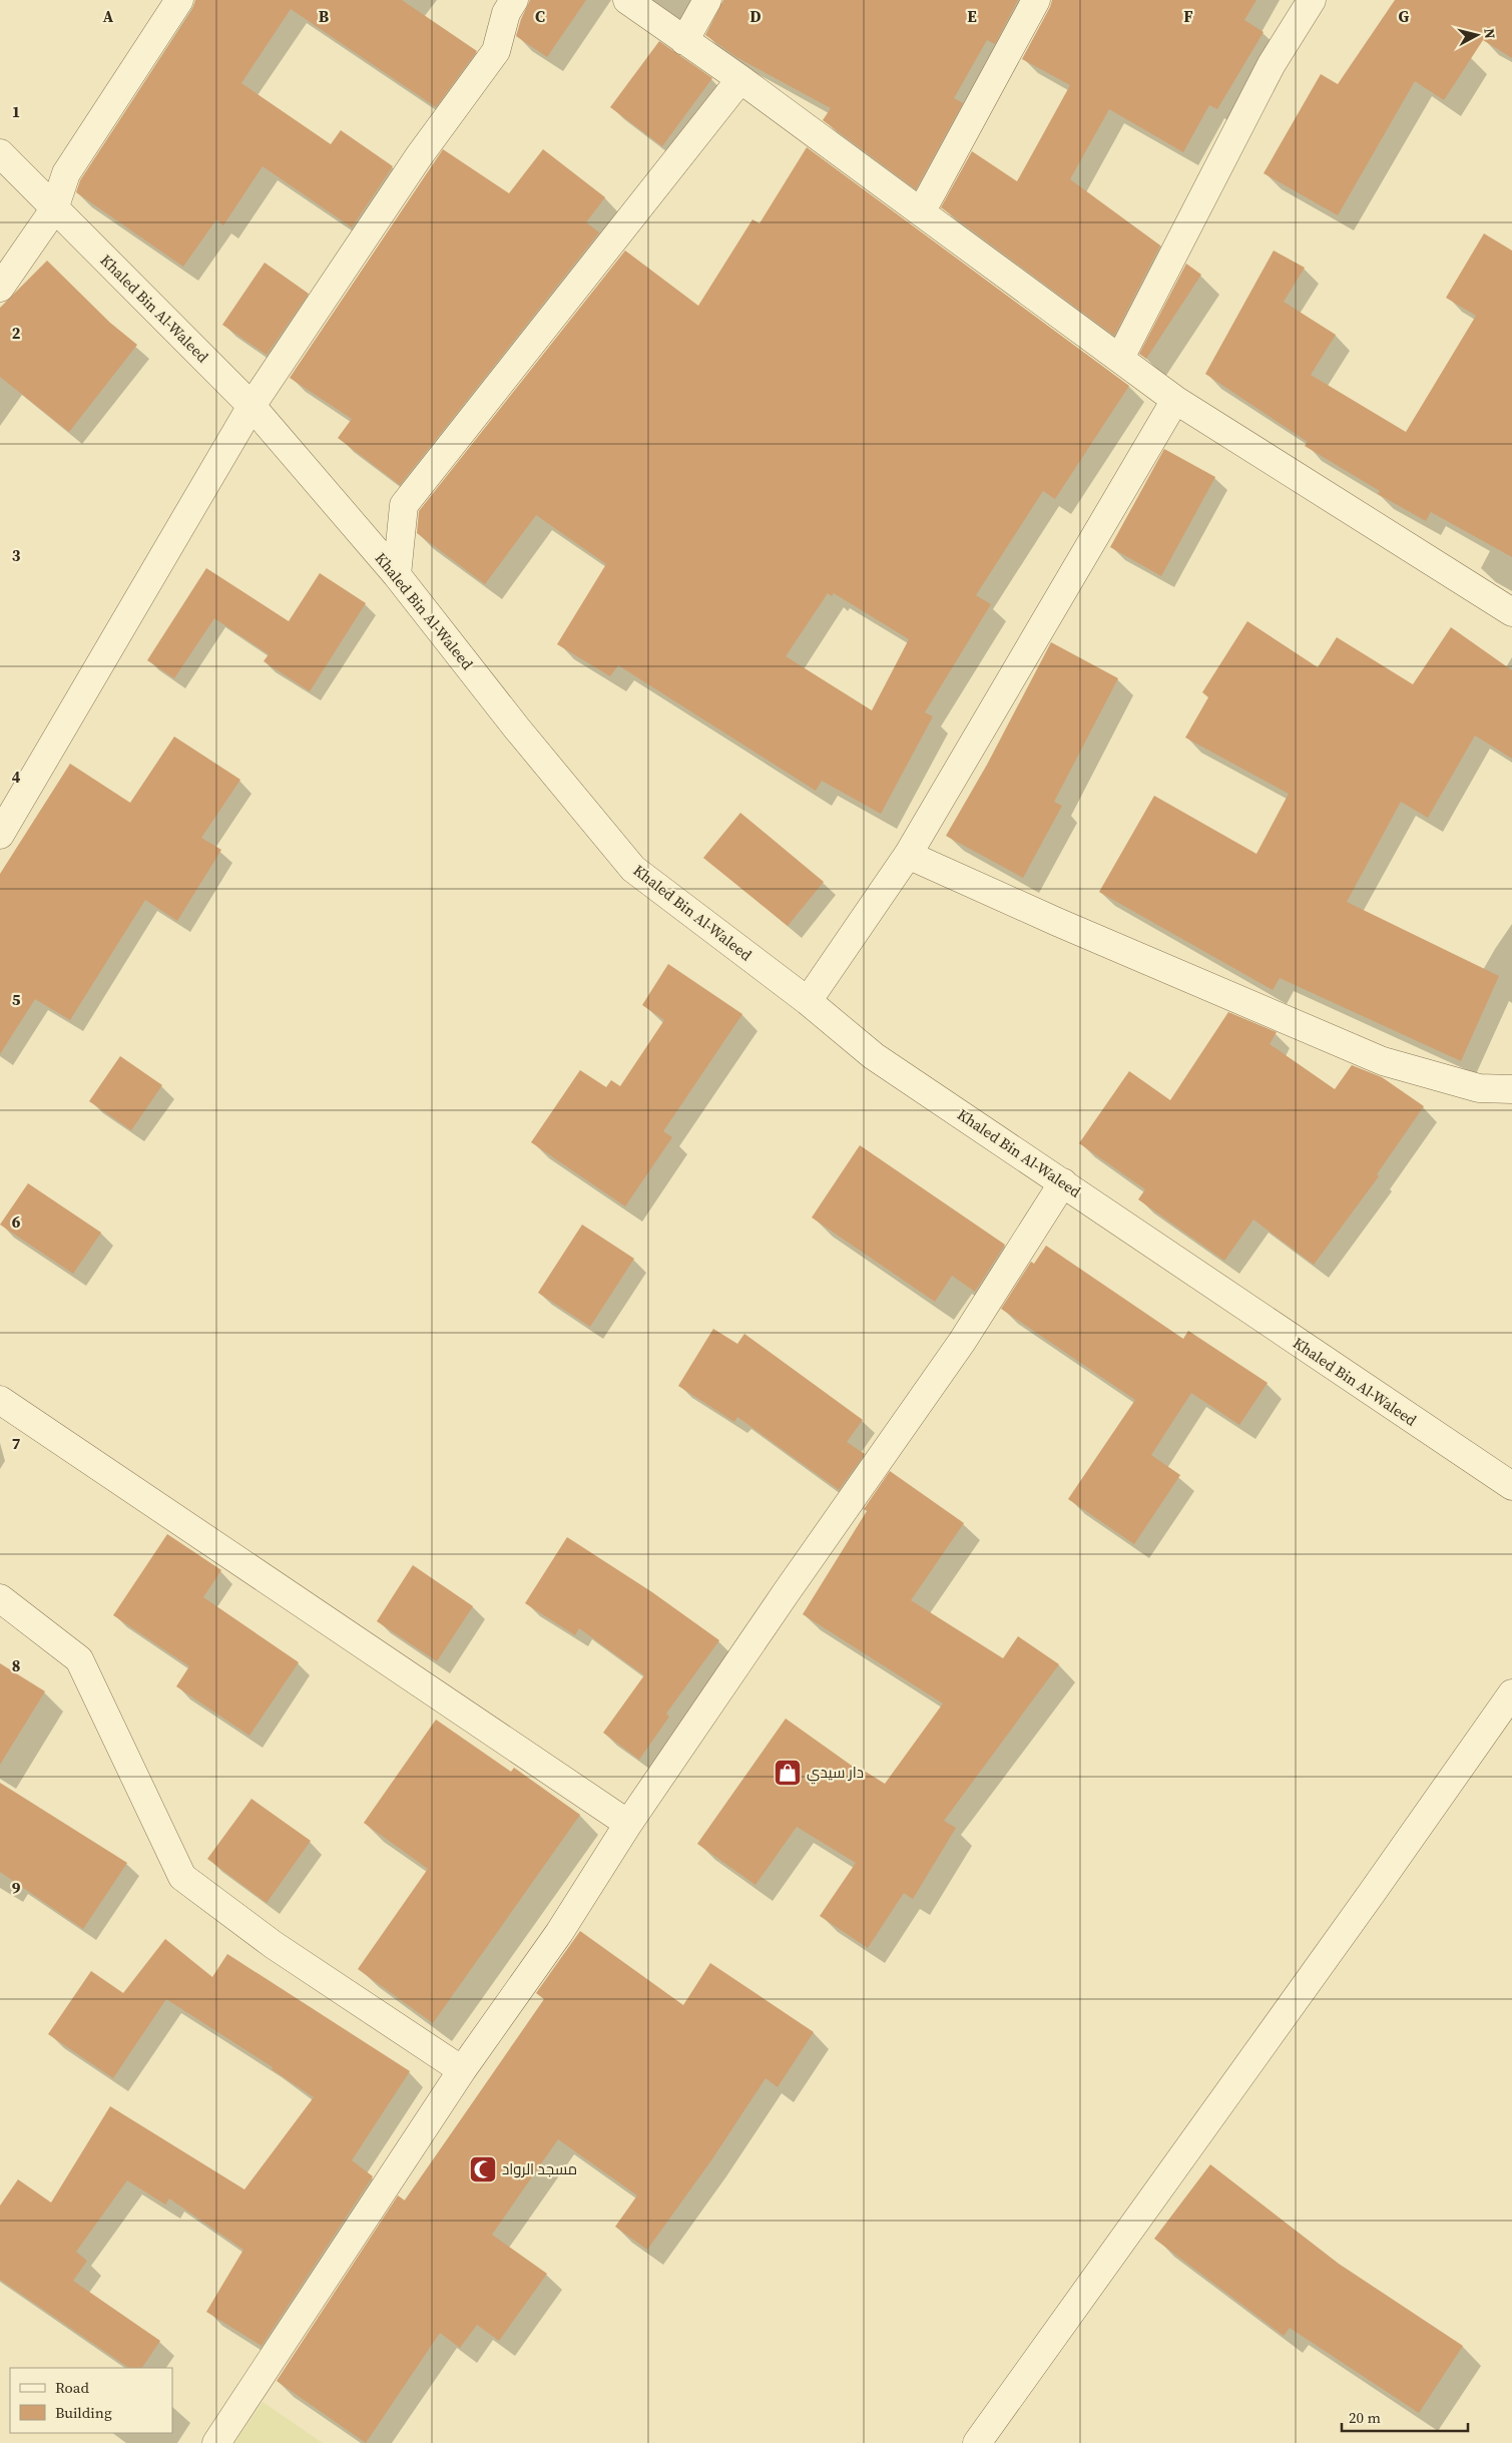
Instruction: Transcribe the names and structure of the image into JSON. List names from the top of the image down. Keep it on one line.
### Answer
{"streets":{"street":["Khaled Bin Al-Waleed"]},"places":{"shop":["دار سيدي"],"mosque":["مسجد الرواد"]},"legend":["Road","Building"],"scale_bar":"20 m","north":"right","grid":{"columns":["A","B","C","D","E","F","G"],"rows":["1","2","3","4","5","6","7","8","9"]}}
